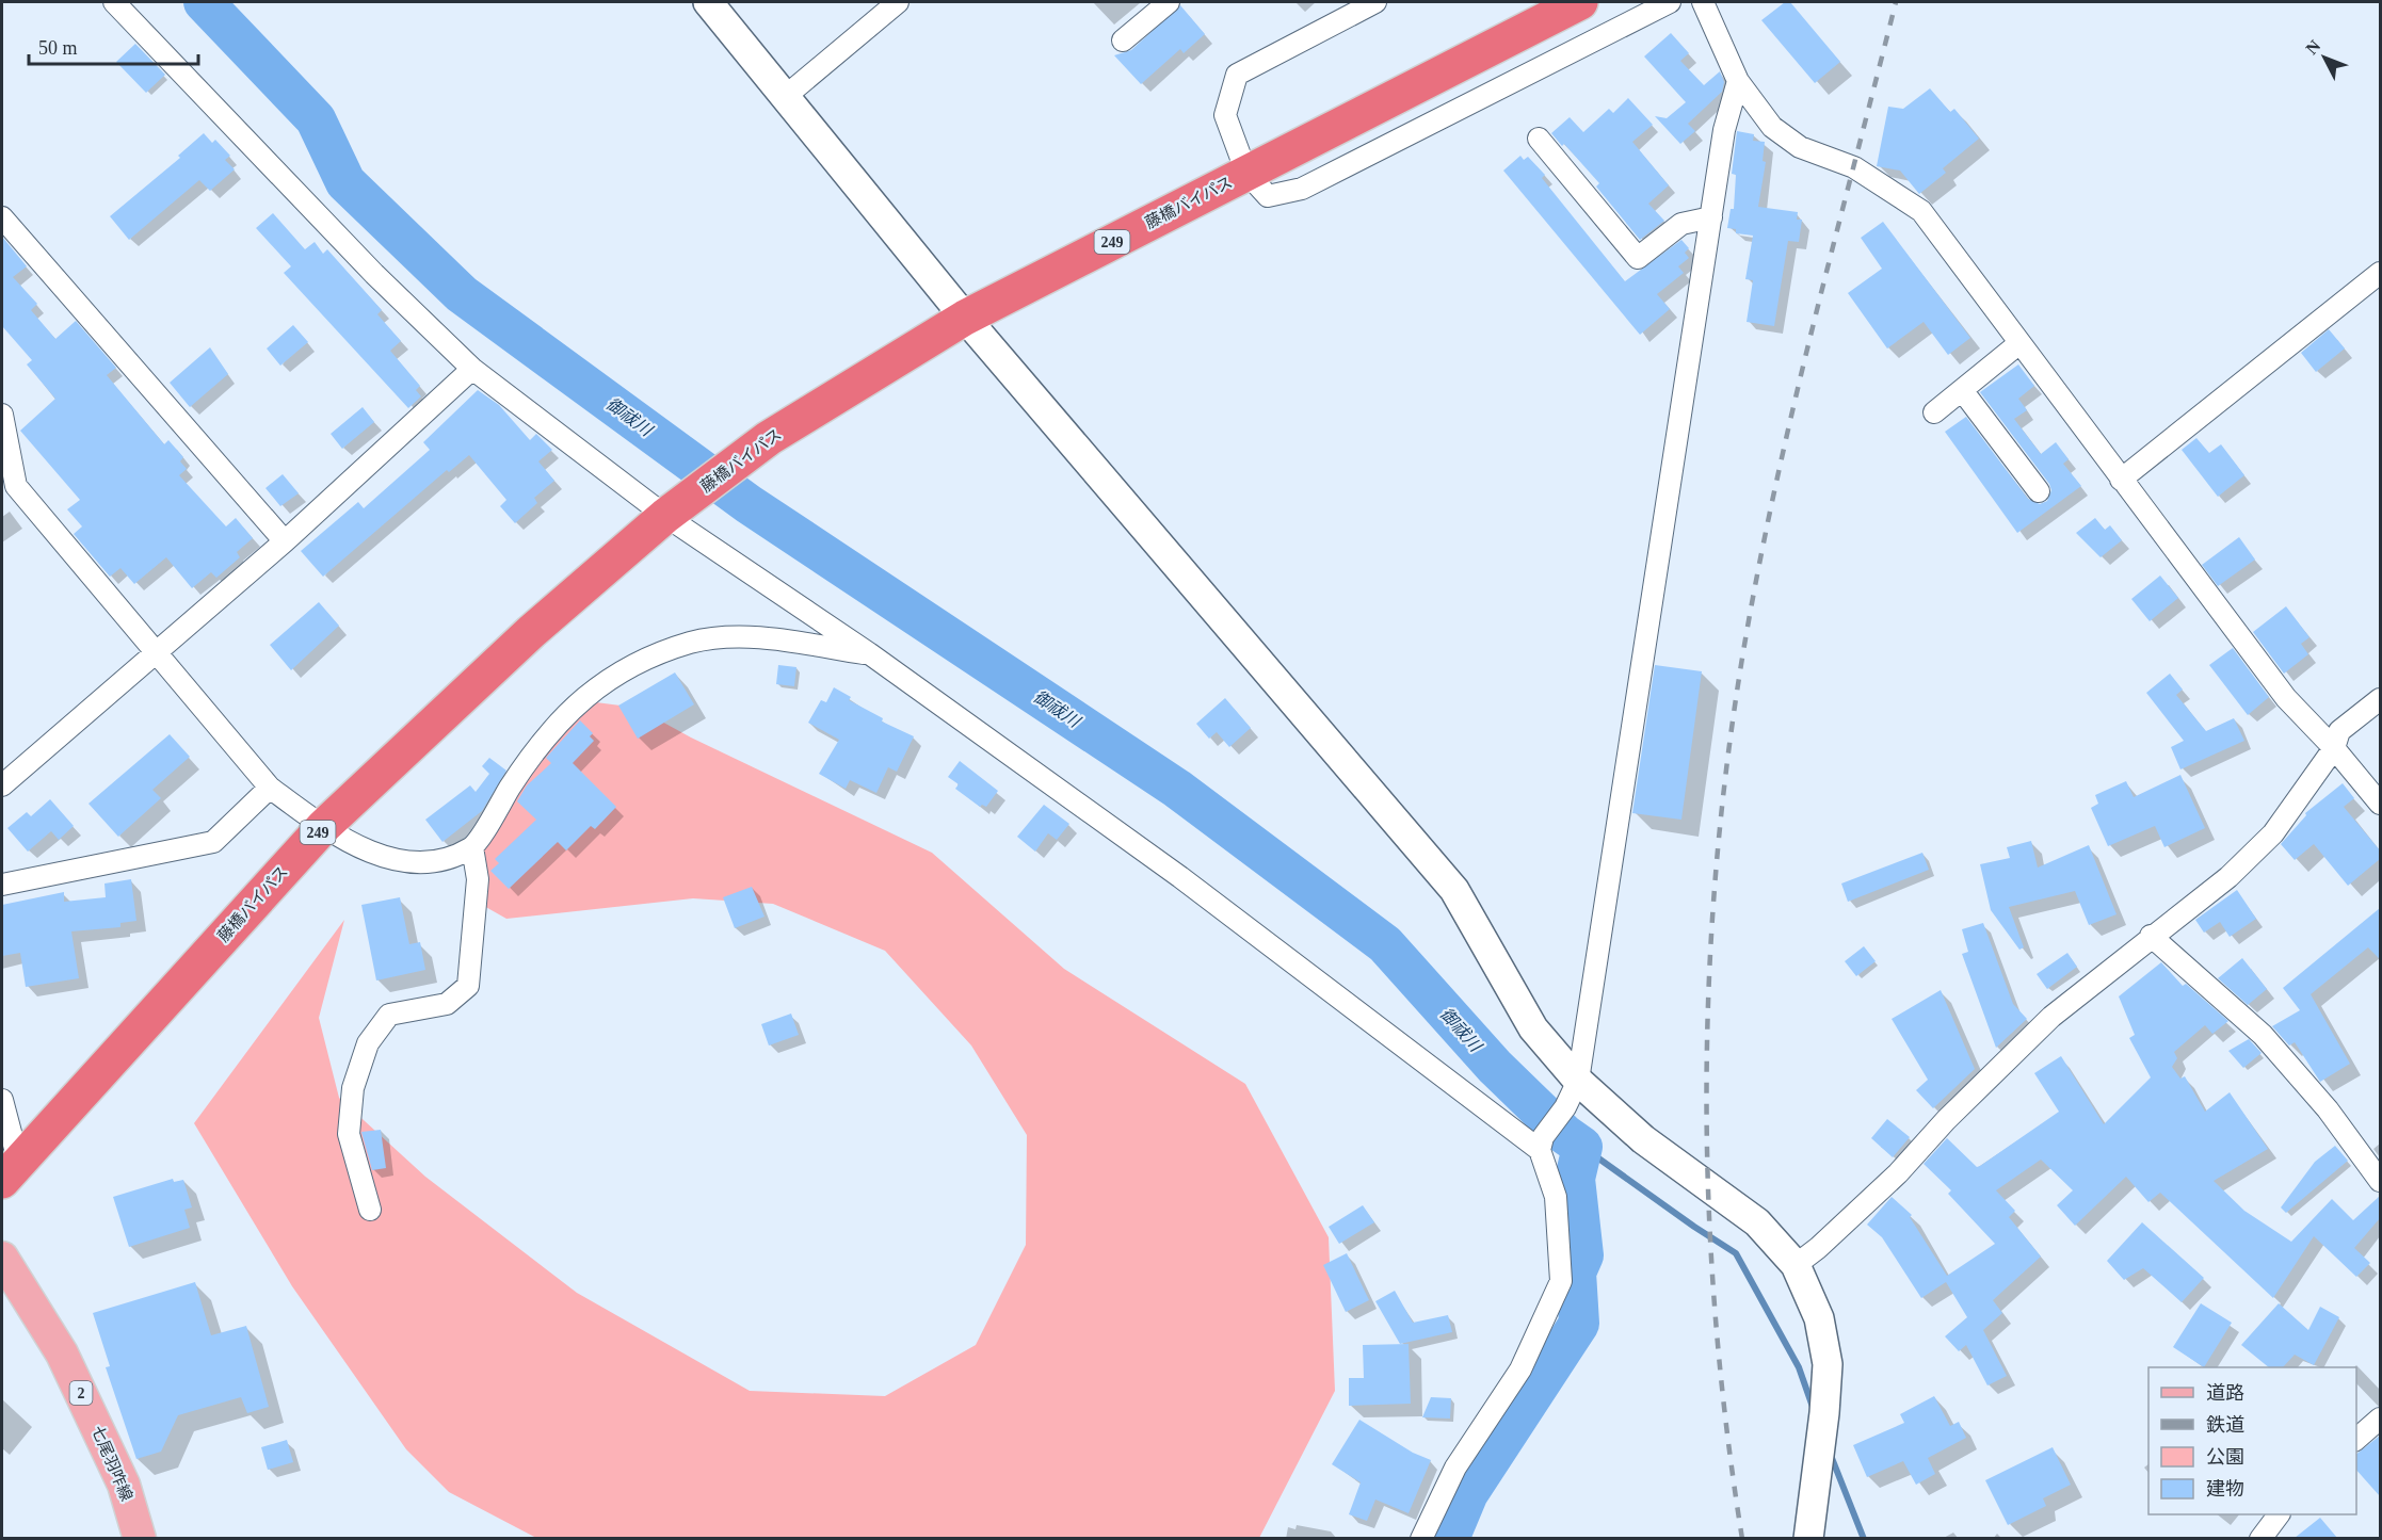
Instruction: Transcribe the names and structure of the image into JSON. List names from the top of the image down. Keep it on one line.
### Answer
{"streets":{"highway":["藤橋バイパス","249"],"main road":["2","七尾羽咋線"]},"water":["御祓川"],"legend":["道路","鉄道","公園","建物"],"scale_bar":"50 m","north":"top left"}
